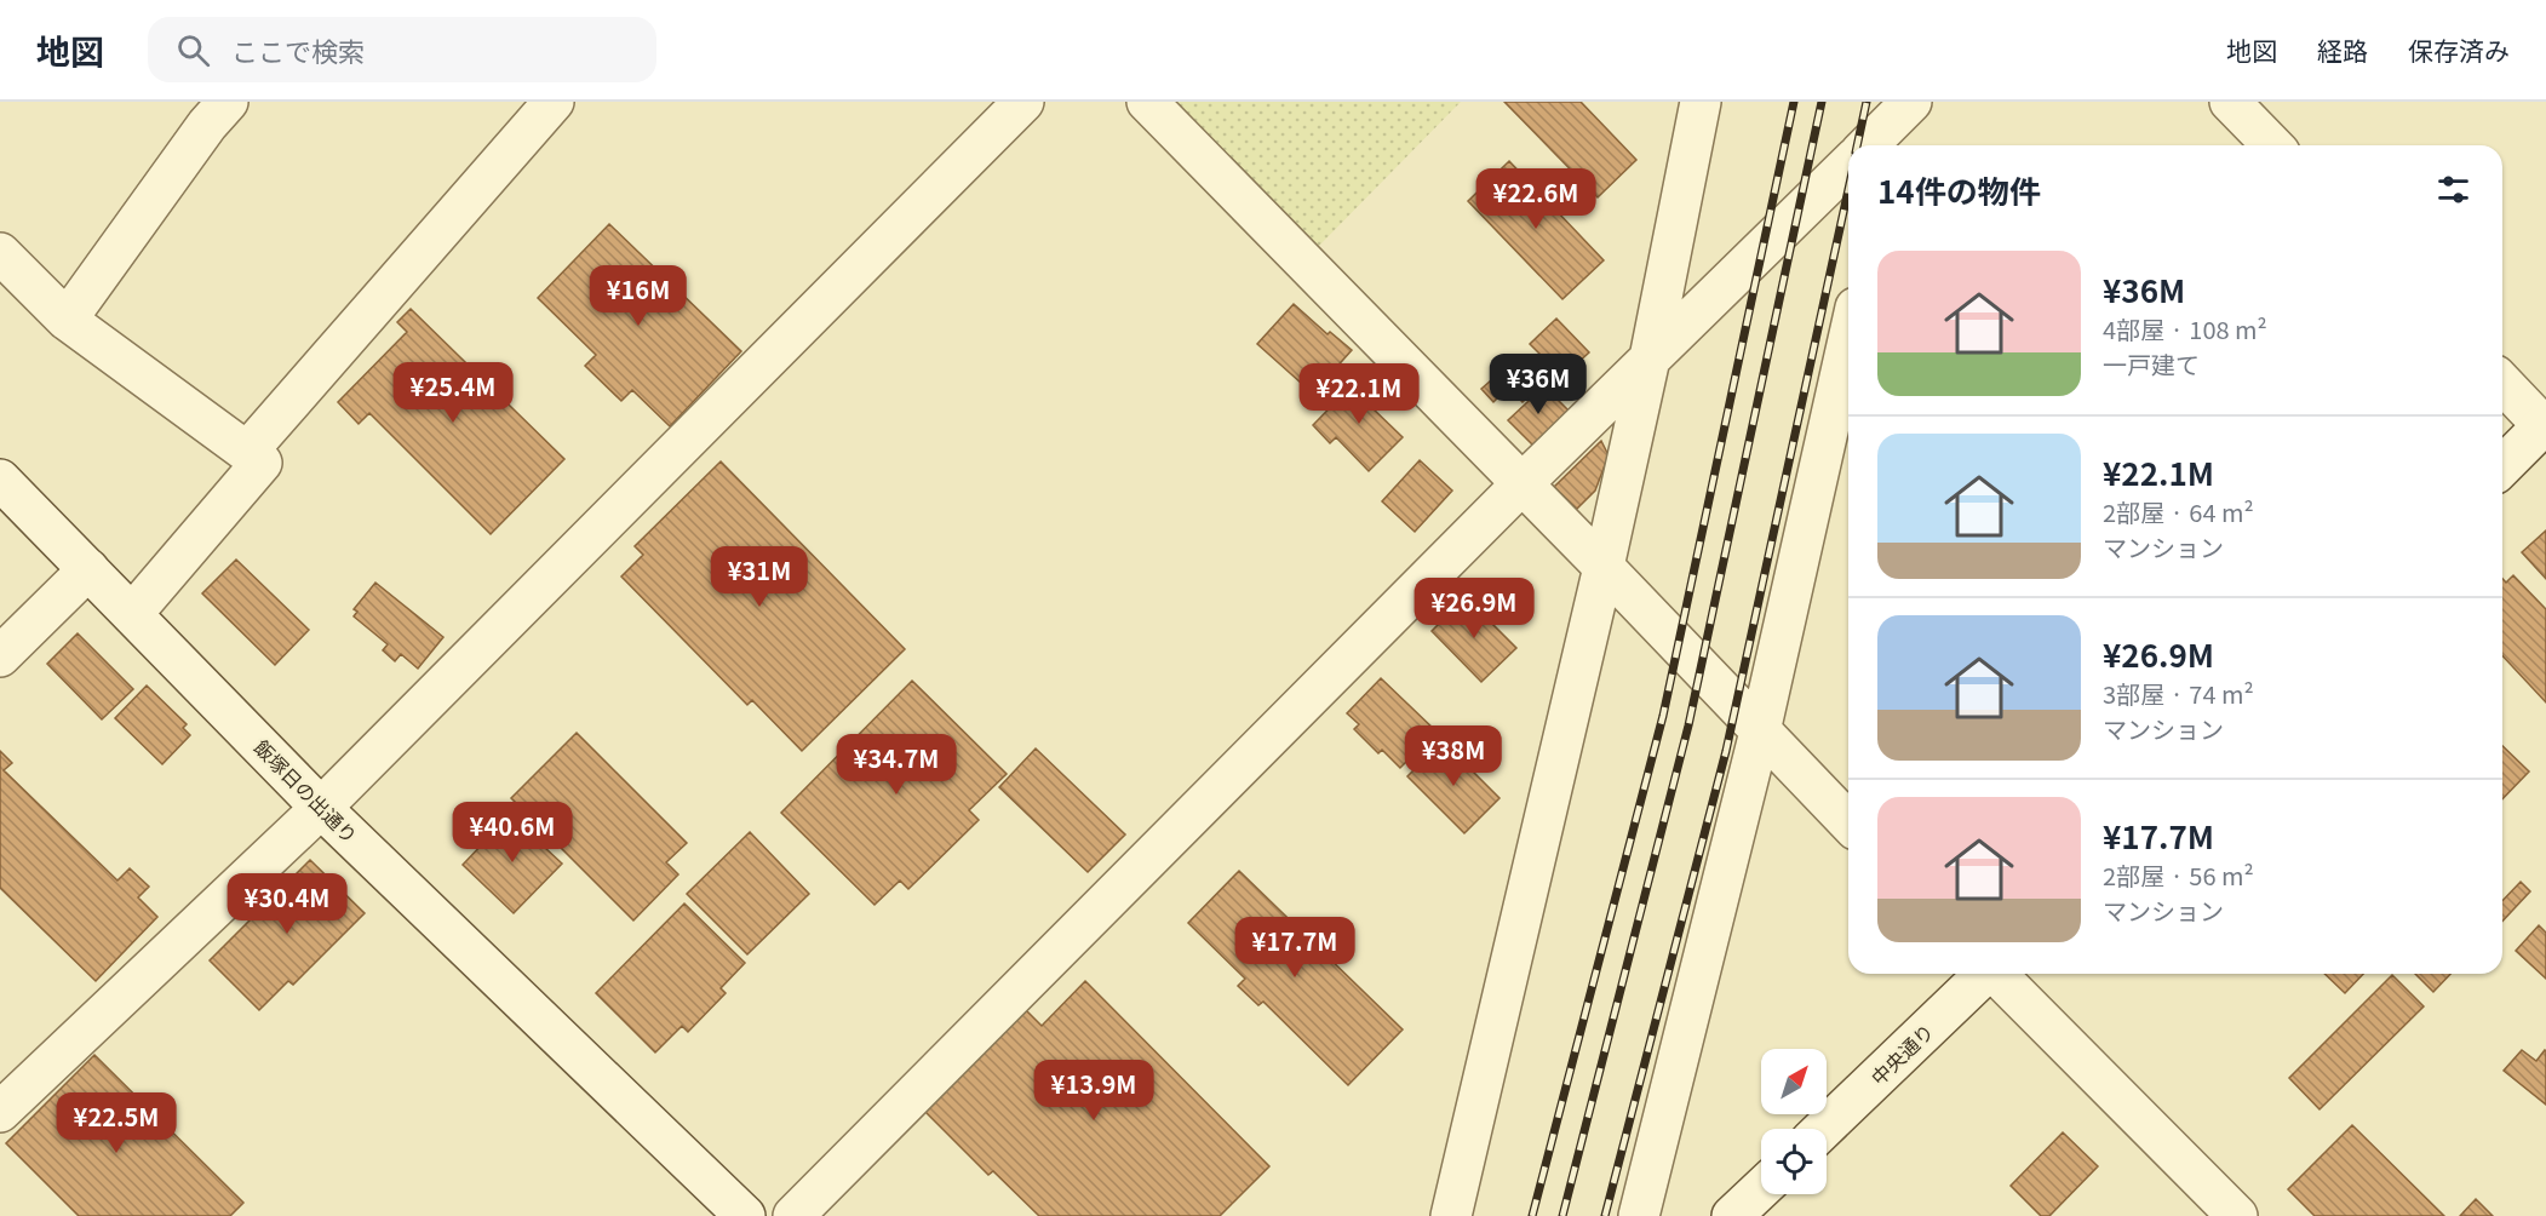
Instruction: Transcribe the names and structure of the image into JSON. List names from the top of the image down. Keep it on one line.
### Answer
{"streets":{"street":["飯塚日の出通り","中央通り"]},"north":"top right","page":{"header":"地図","search":"ここで検索","nav":["地図","経路","保存済み"],"heading":"14件の物件","price":["¥22.6M","¥16M","¥36M","¥25.4M","¥22.1M","¥31M","¥26.9M","¥38M","¥34.7M","¥40.6M","¥30.4M","¥17.7M","¥13.9M","¥22.5M"],"list":[{"name":"¥36M","note":"4部屋 · 108 m² · 一戸建て"},{"name":"¥22.1M","note":"2部屋 · 64 m² · マンション"},{"name":"¥26.9M","note":"3部屋 · 74 m² · マンション"},{"name":"¥17.7M","note":"2部屋 · 56 m² · マンション"}]}}
